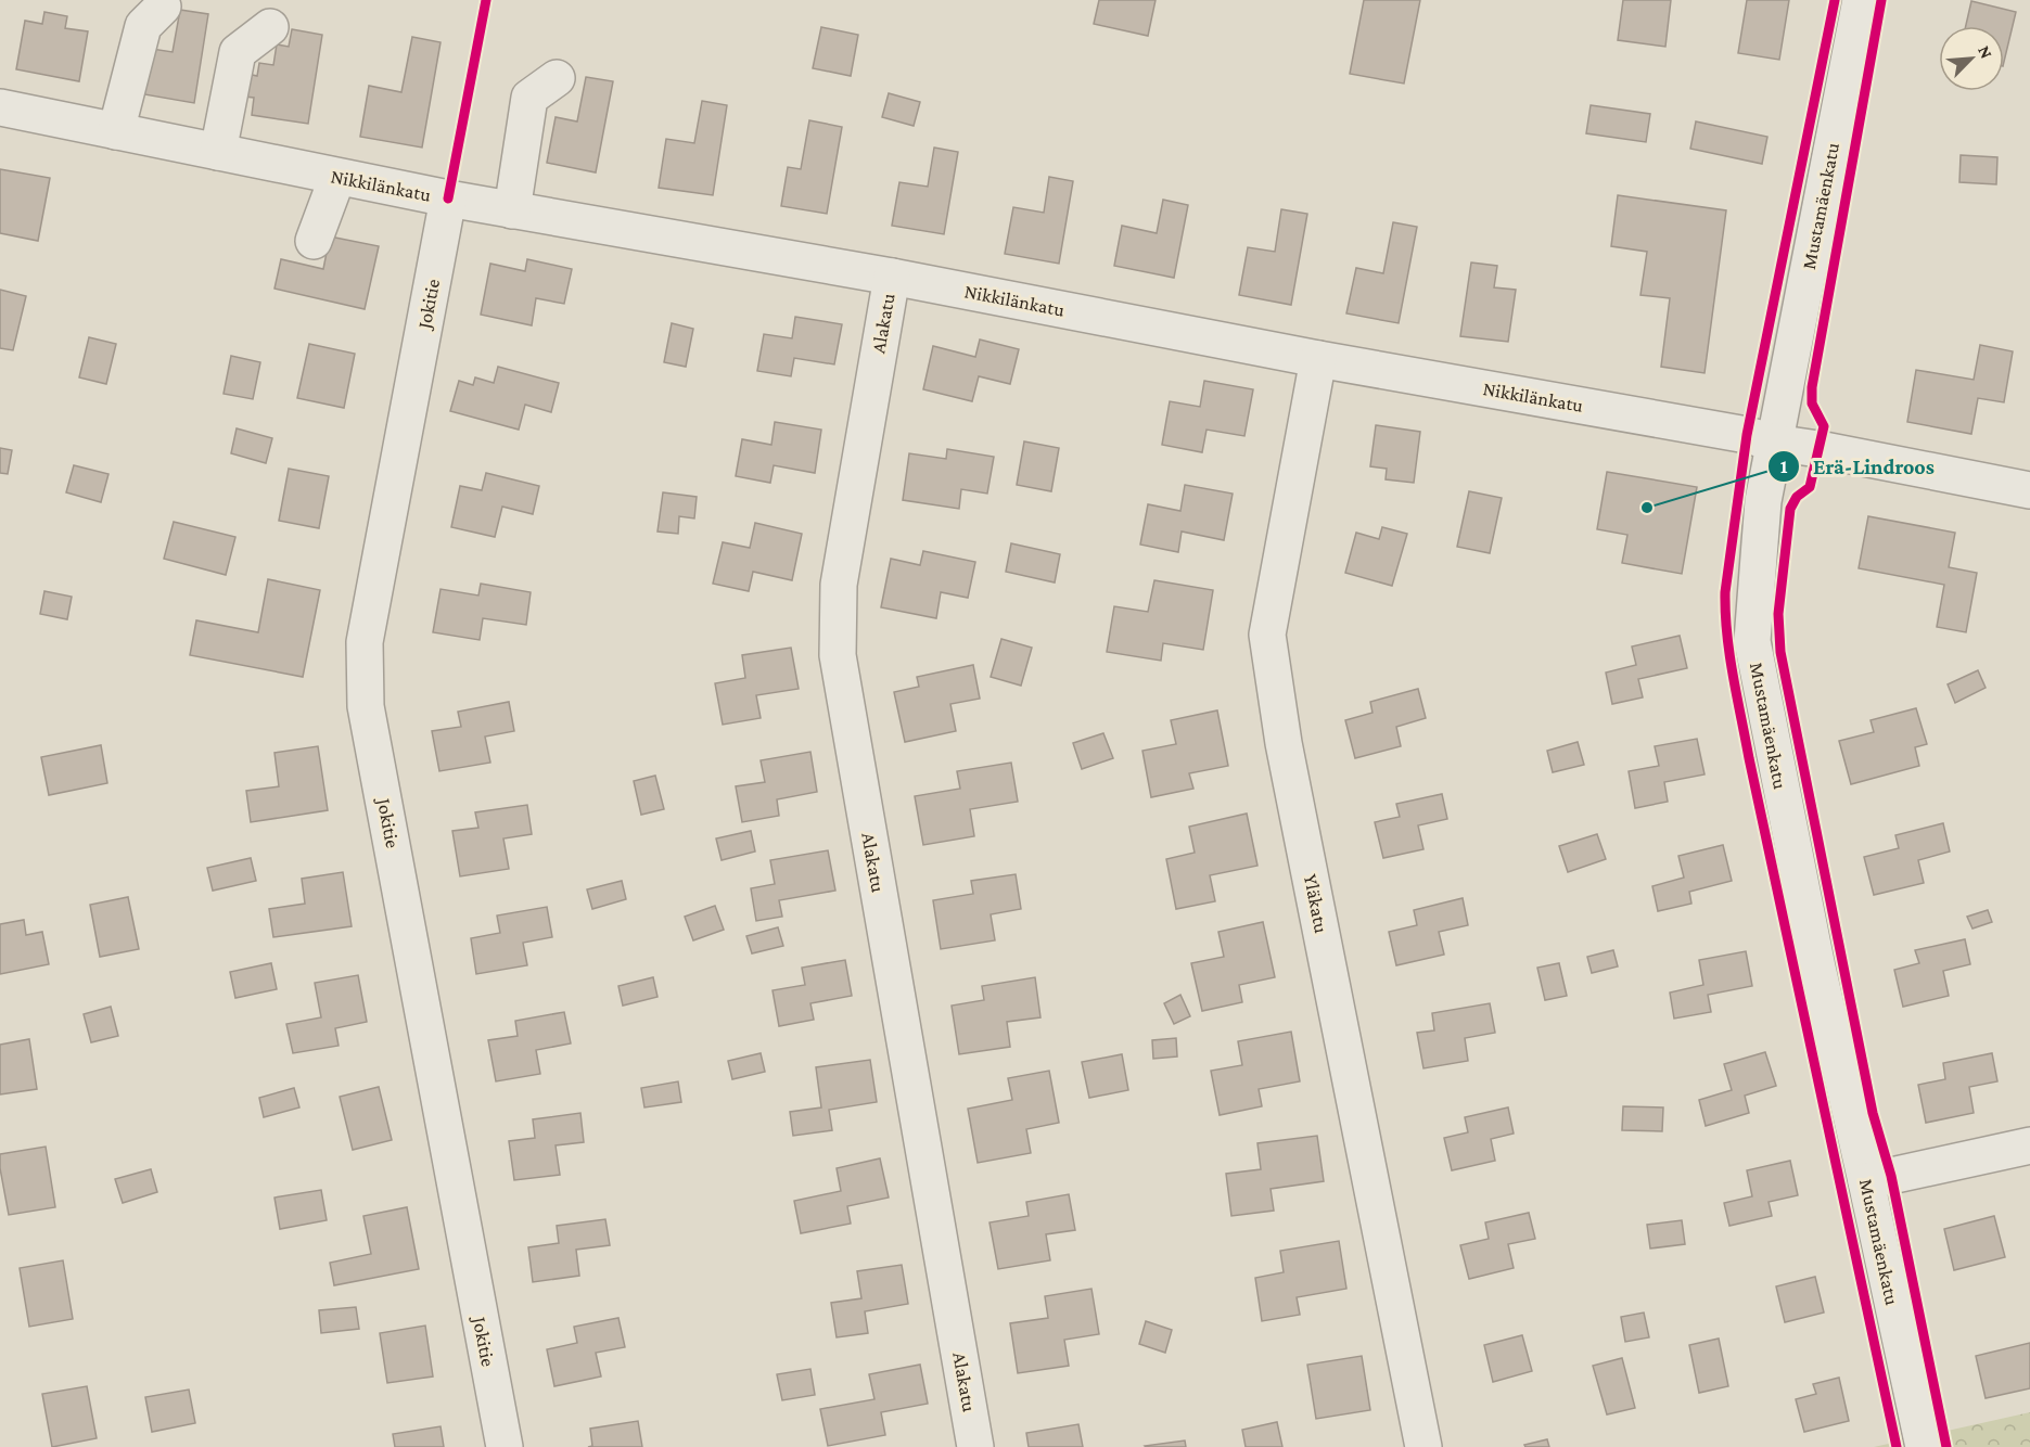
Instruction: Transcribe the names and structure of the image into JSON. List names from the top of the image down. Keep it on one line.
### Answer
{"streets":{"street":["Nikkilänkatu","Mustamäenkatu","Jokitie","Alakatu","Yläkatu"]},"crossings":[["Nikkilänkatu","Mustamäenkatu"],["Nikkilänkatu","Jokitie"],["Nikkilänkatu","Alakatu"],["Nikkilänkatu","Yläkatu"]],"places":["Erä-Lindroos"],"north":"top right"}
